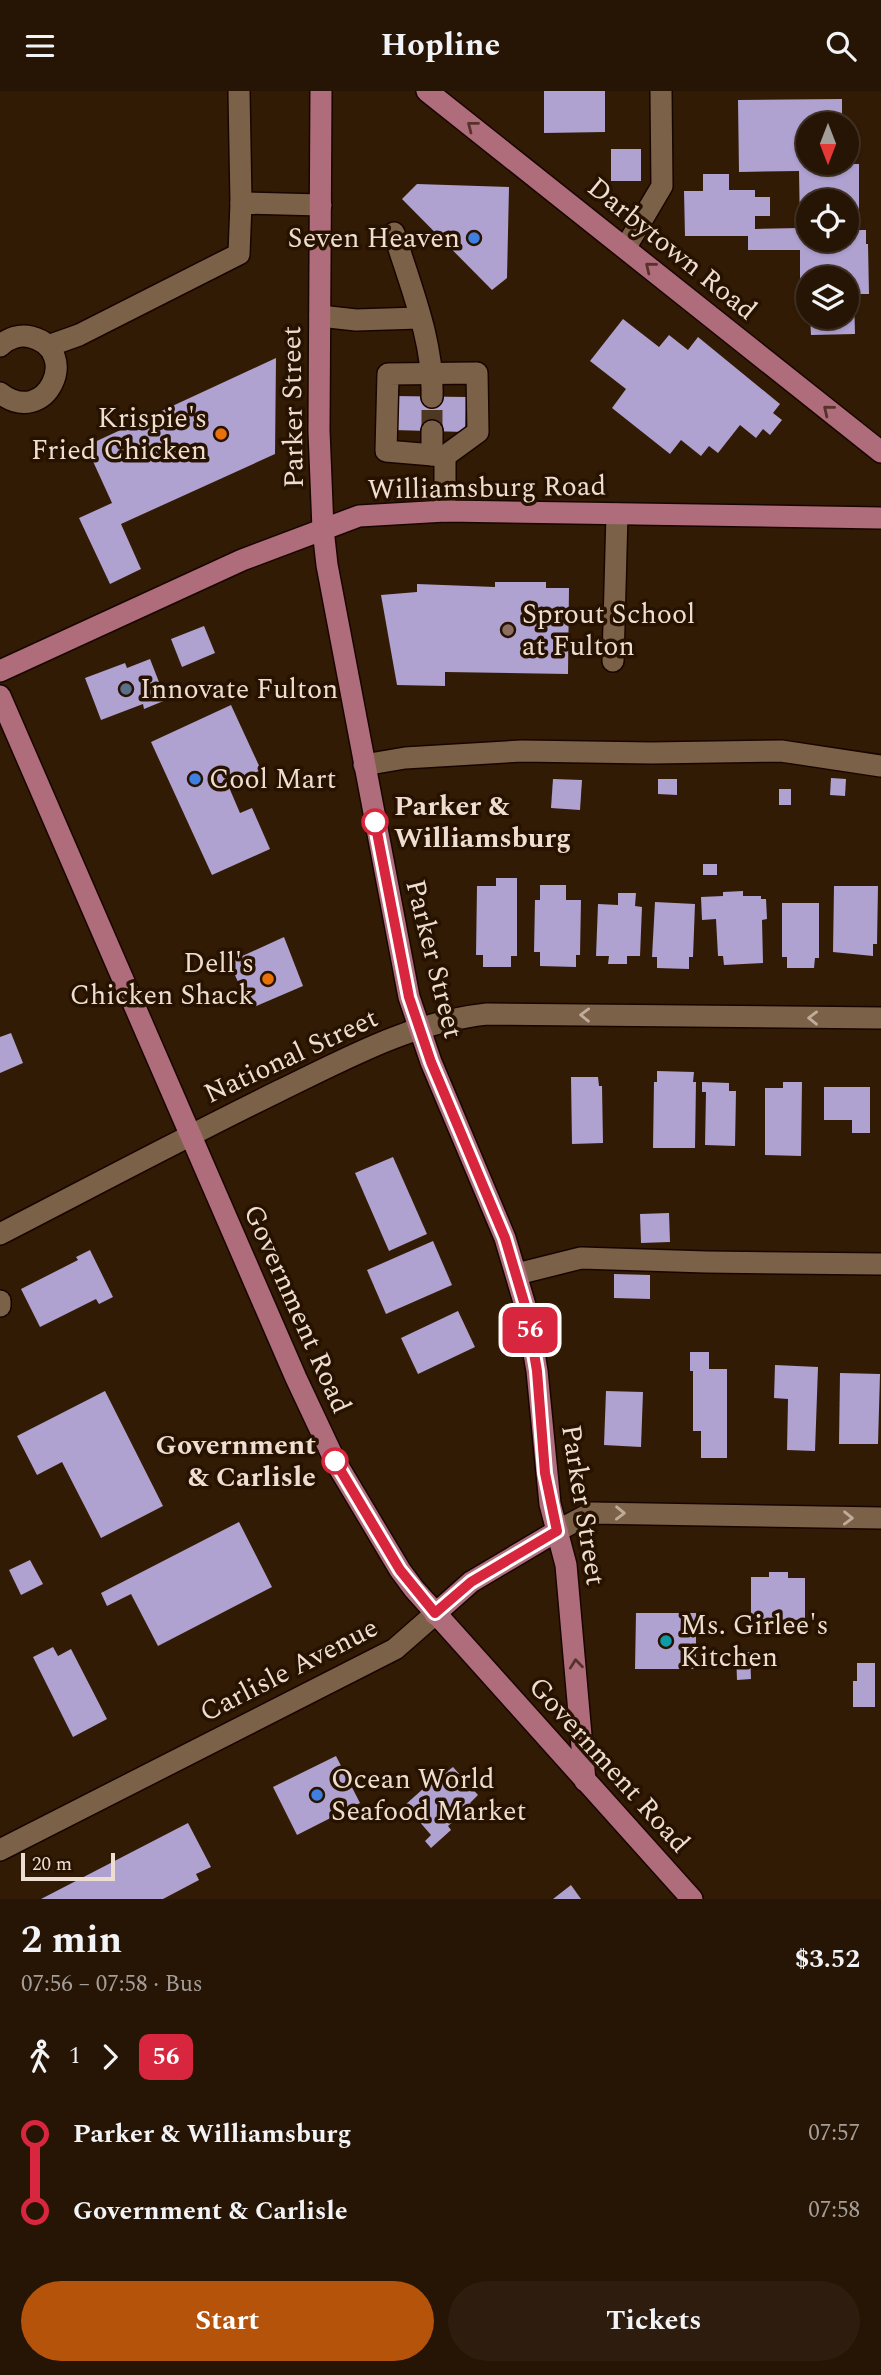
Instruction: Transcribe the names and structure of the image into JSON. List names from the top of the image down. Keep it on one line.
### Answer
{"streets":{"main road":["Darbytown Road","Parker Street","Williamsburg Road","Government Road","Carlisle Avenue"],"street":["National Street"]},"crossings":[["Parker Street","Williamsburg Road"],["Parker Street","National Street"],["Parker Street","Government Road"],["Parker Street","Carlisle Avenue"],["National Street","Government Road"],["Government Road","Carlisle Avenue"]],"one_way":["Darbytown Road","National Street"],"places":["Seven Heaven","Krispie's Fried Chicken","Sprout School at Fulton","Innovate Fulton","Cool Mart","Parker & Williamsburg","Dell's Chicken Shack","Government & Carlisle","Ms. Girlee's Kitchen","Ocean World Seafood Market"],"lines":["bus line 56"],"scale_bar":"20 m","north":"bottom","page":{"header":"Hopline","on_map":"56","scale":"20 m","heading":["2 min","07:56 – 07:58 · Bus","$3.52"],"legs":["1","56"],"list":[{"name":"Parker & Williamsburg","value":"07:57"},{"name":"Government & Carlisle","value":"07:58"}],"buttons":["Start","Tickets"]}}
